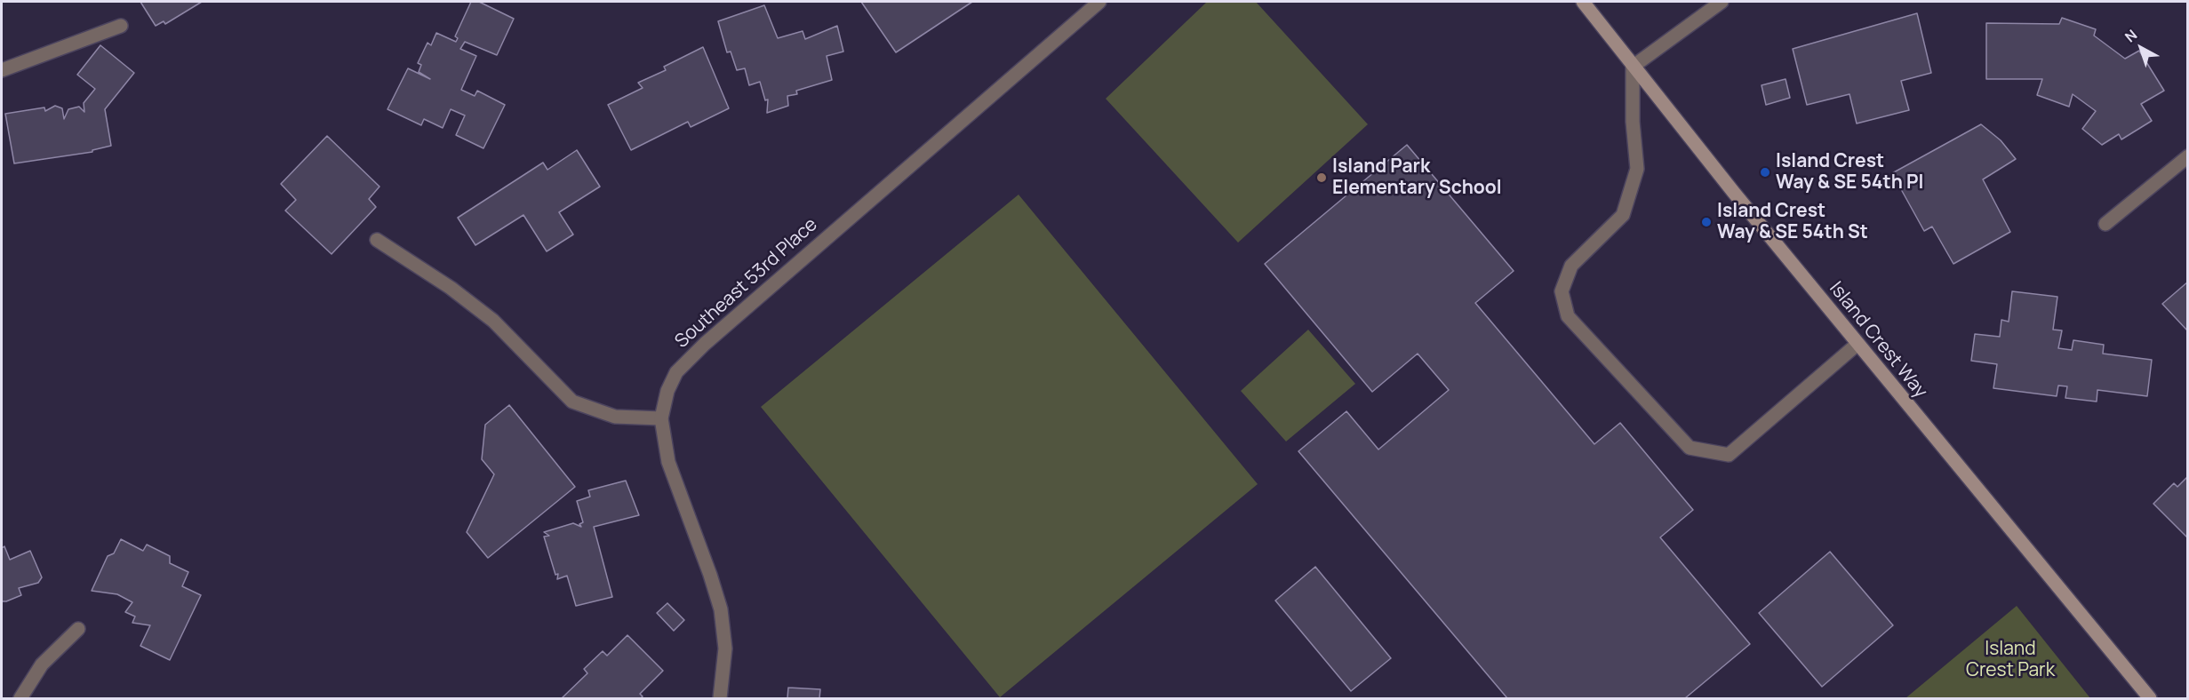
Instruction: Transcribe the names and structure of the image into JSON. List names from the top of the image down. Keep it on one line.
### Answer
{"streets":{"main road":["Island Crest Way"],"street":["Southeast 53rd Place"]},"parks":["Island Crest Park"],"places":["Island Crest Way & SE 54th Pl","Island Park Elementary School","Island Crest Way & SE 54th St"],"north":"top left"}
